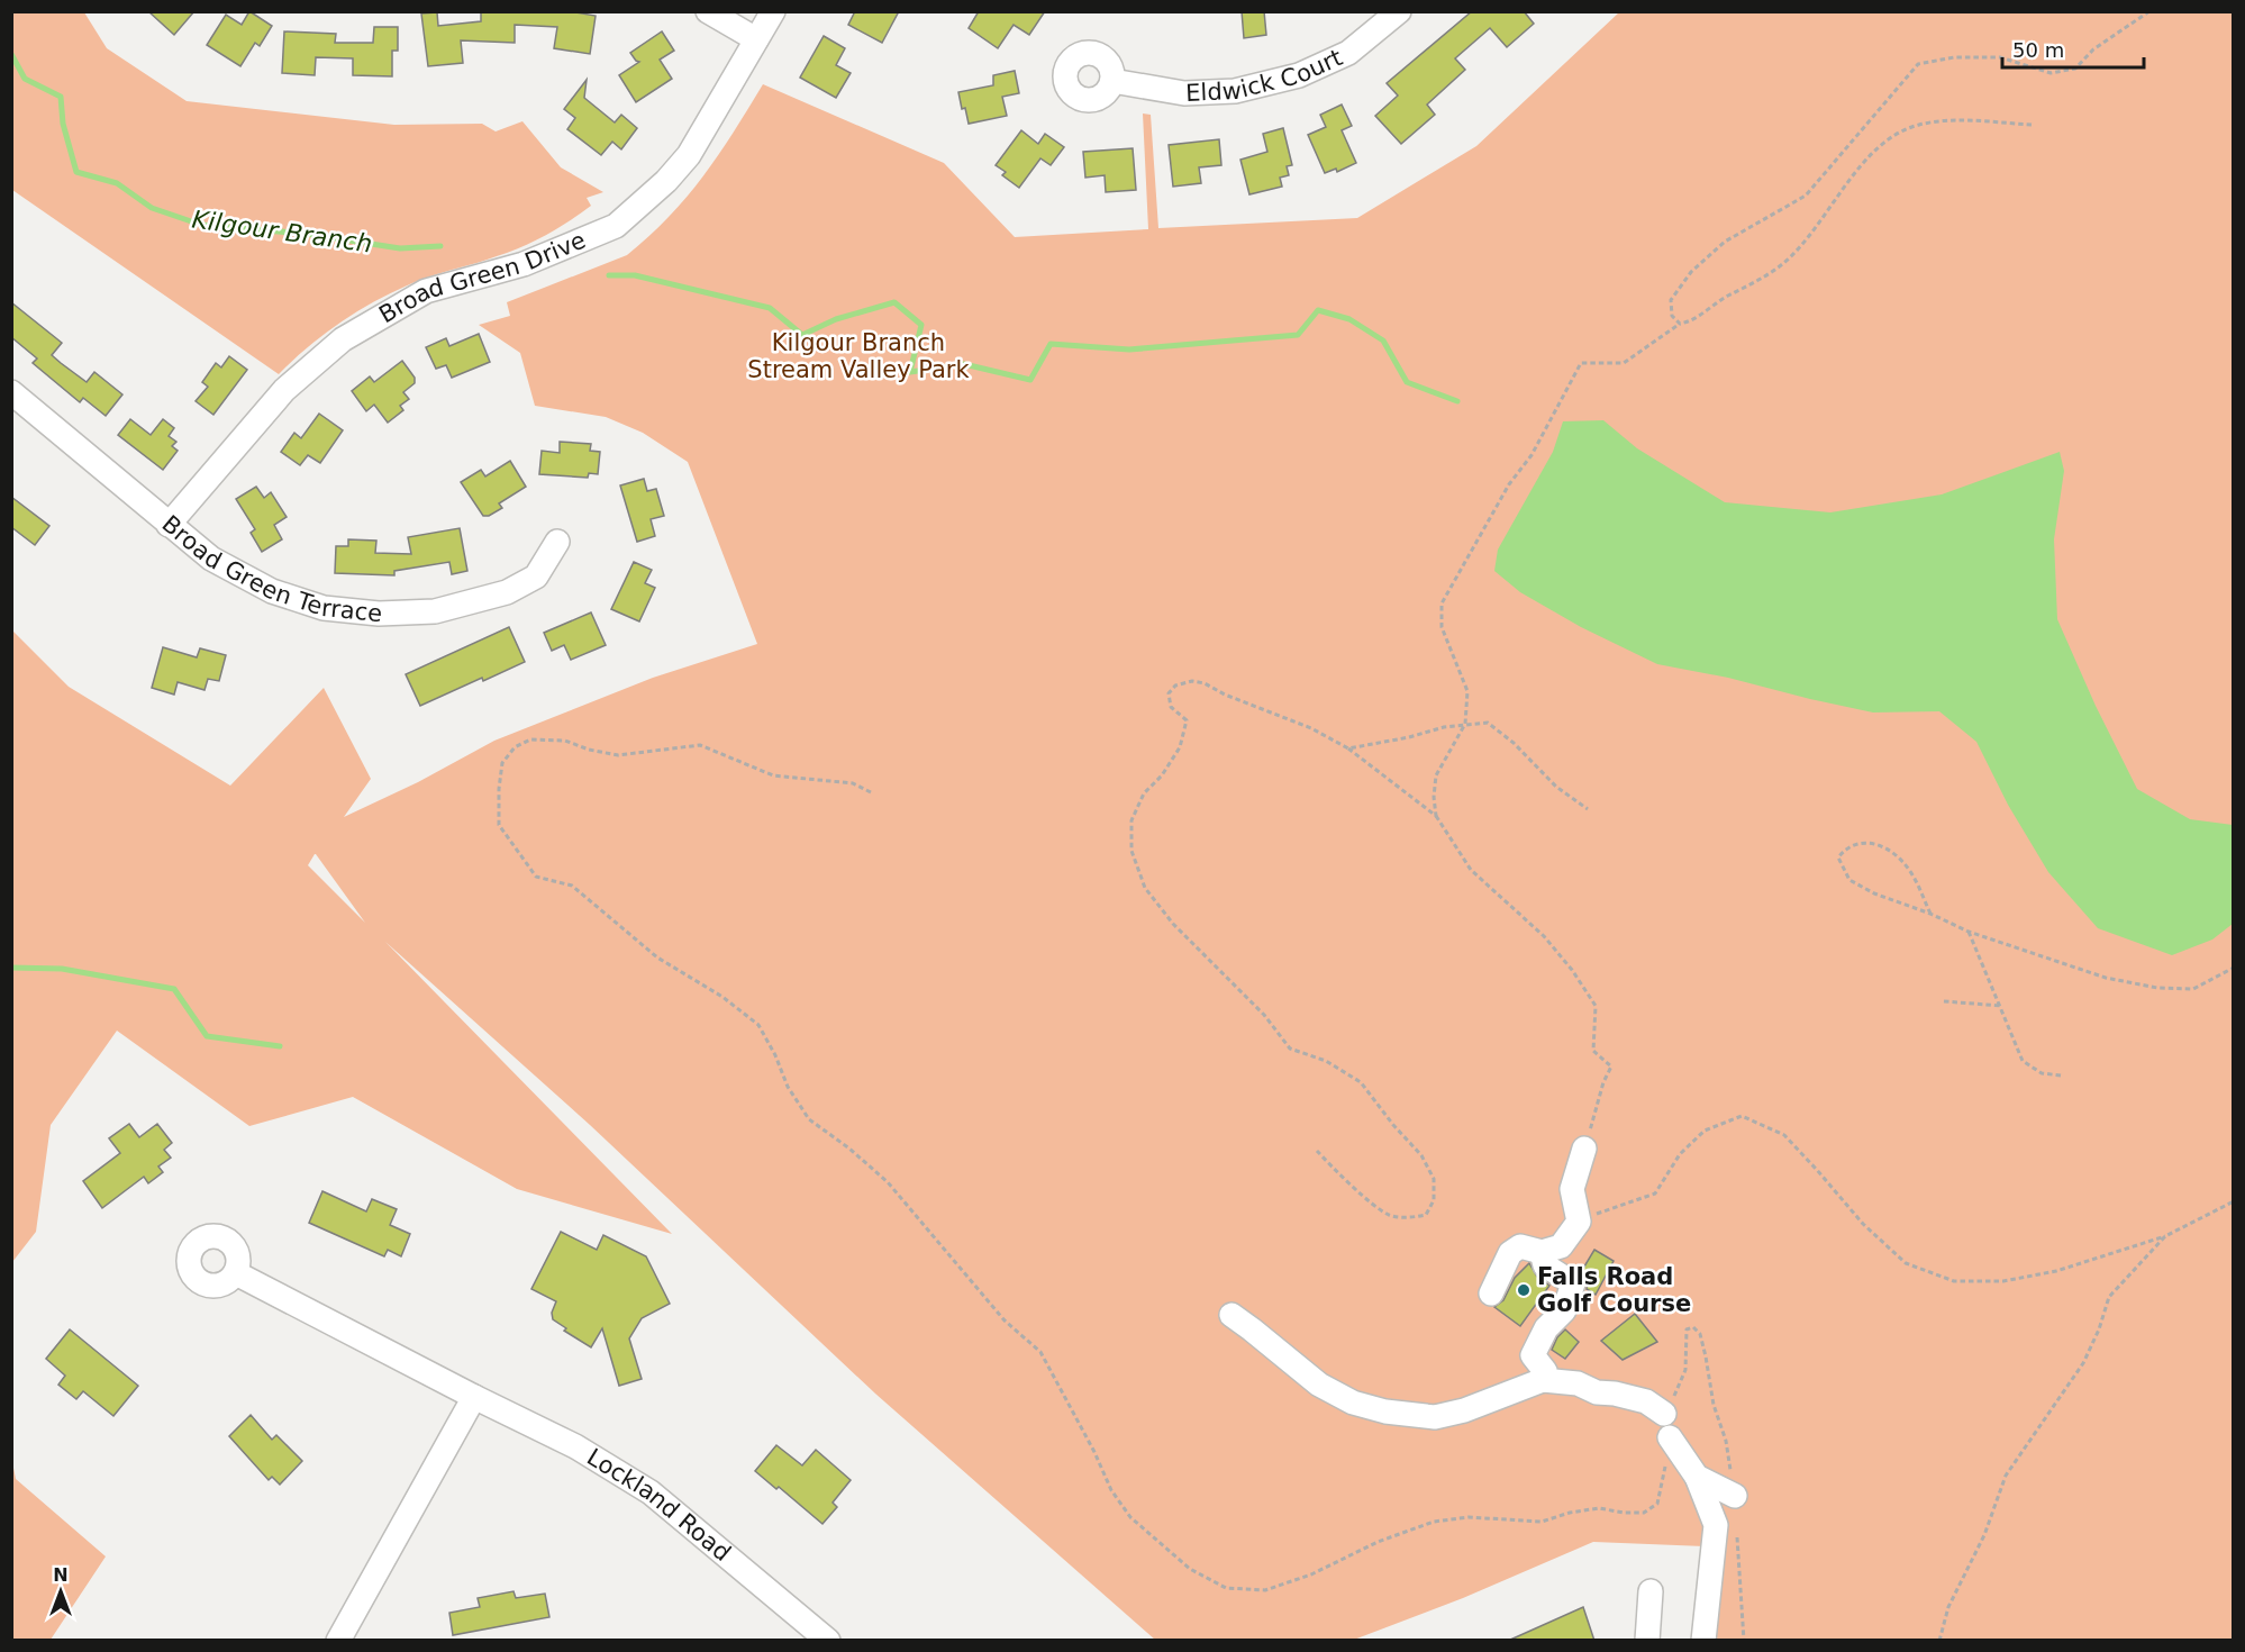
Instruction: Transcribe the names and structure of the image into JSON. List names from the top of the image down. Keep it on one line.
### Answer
{"streets":{"street":["Eldwick Court","Broad Green Drive","Broad Green Terrace","Lockland Road"]},"crossings":[["Broad Green Drive","Broad Green Terrace"]],"water":["Kilgour Branch"],"parks":["Kilgour Branch Stream Valley Park"],"places":["Falls Road Golf Course"],"scale_bar":"50 m","north":"top"}
